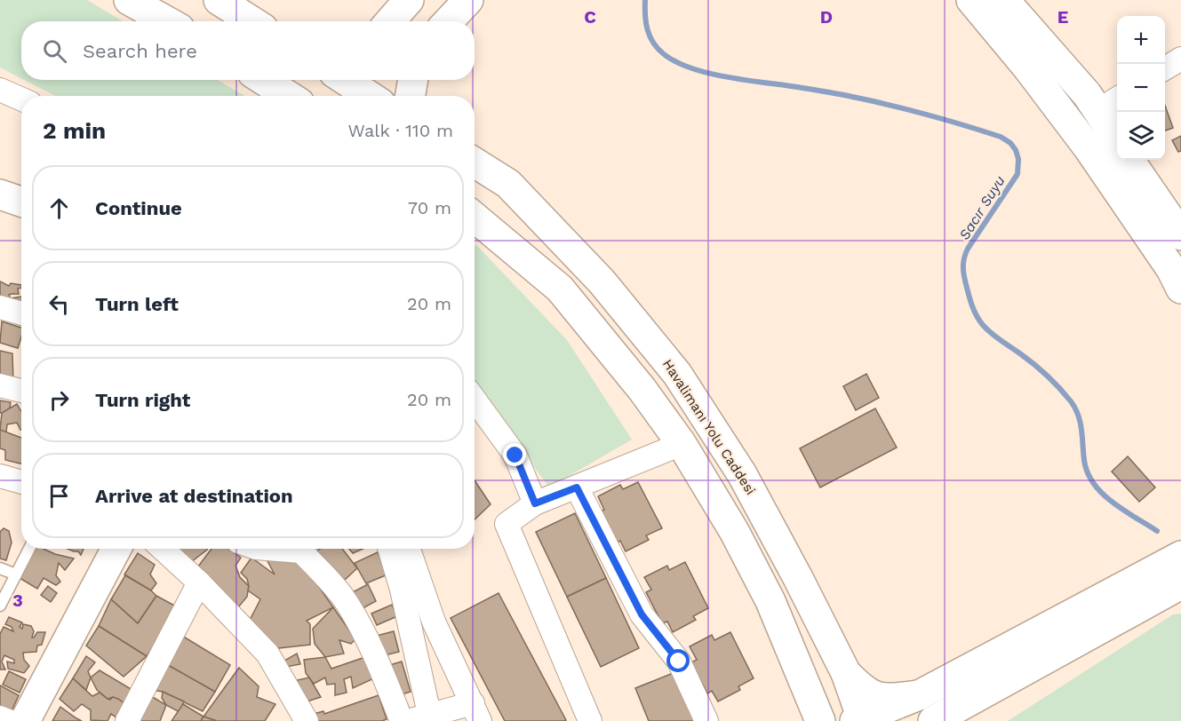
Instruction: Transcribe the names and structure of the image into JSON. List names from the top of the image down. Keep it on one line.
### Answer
{"streets":{"main road":["Havalimanı Yolu Caddesi"]},"water":["Sacır Suyu"],"page":{"map_buttons":["+","−"],"search":"Search here","heading":["2 min","Walk · 110 m"],"list":[["Continue","70 m"],["Turn left","20 m"],["Turn right","20 m"],"Arrive at destination"]},"grid":{"columns":["C","D","E"],"rows":["3"]}}
